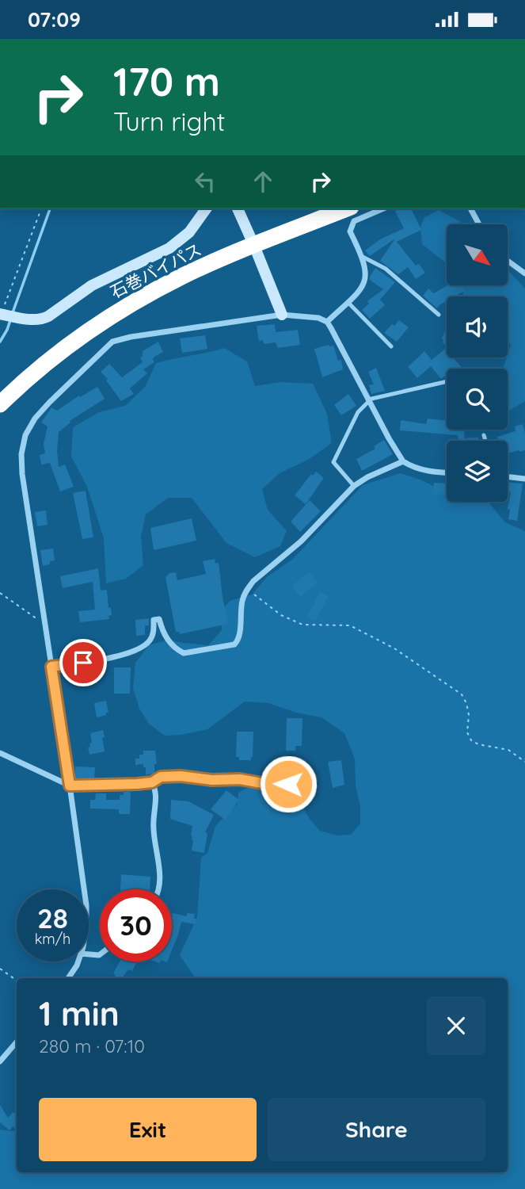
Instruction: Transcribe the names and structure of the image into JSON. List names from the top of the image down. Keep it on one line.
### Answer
{"streets":{"highway":["石巻バイパス"]},"north":"bottom right","page":{"status":"07:09","turn":["170 m","Turn right"],"speed":"28 km/h","limit":"30","heading":["1 min","280 m · 07:10"],"buttons":["Exit","Share"]}}
